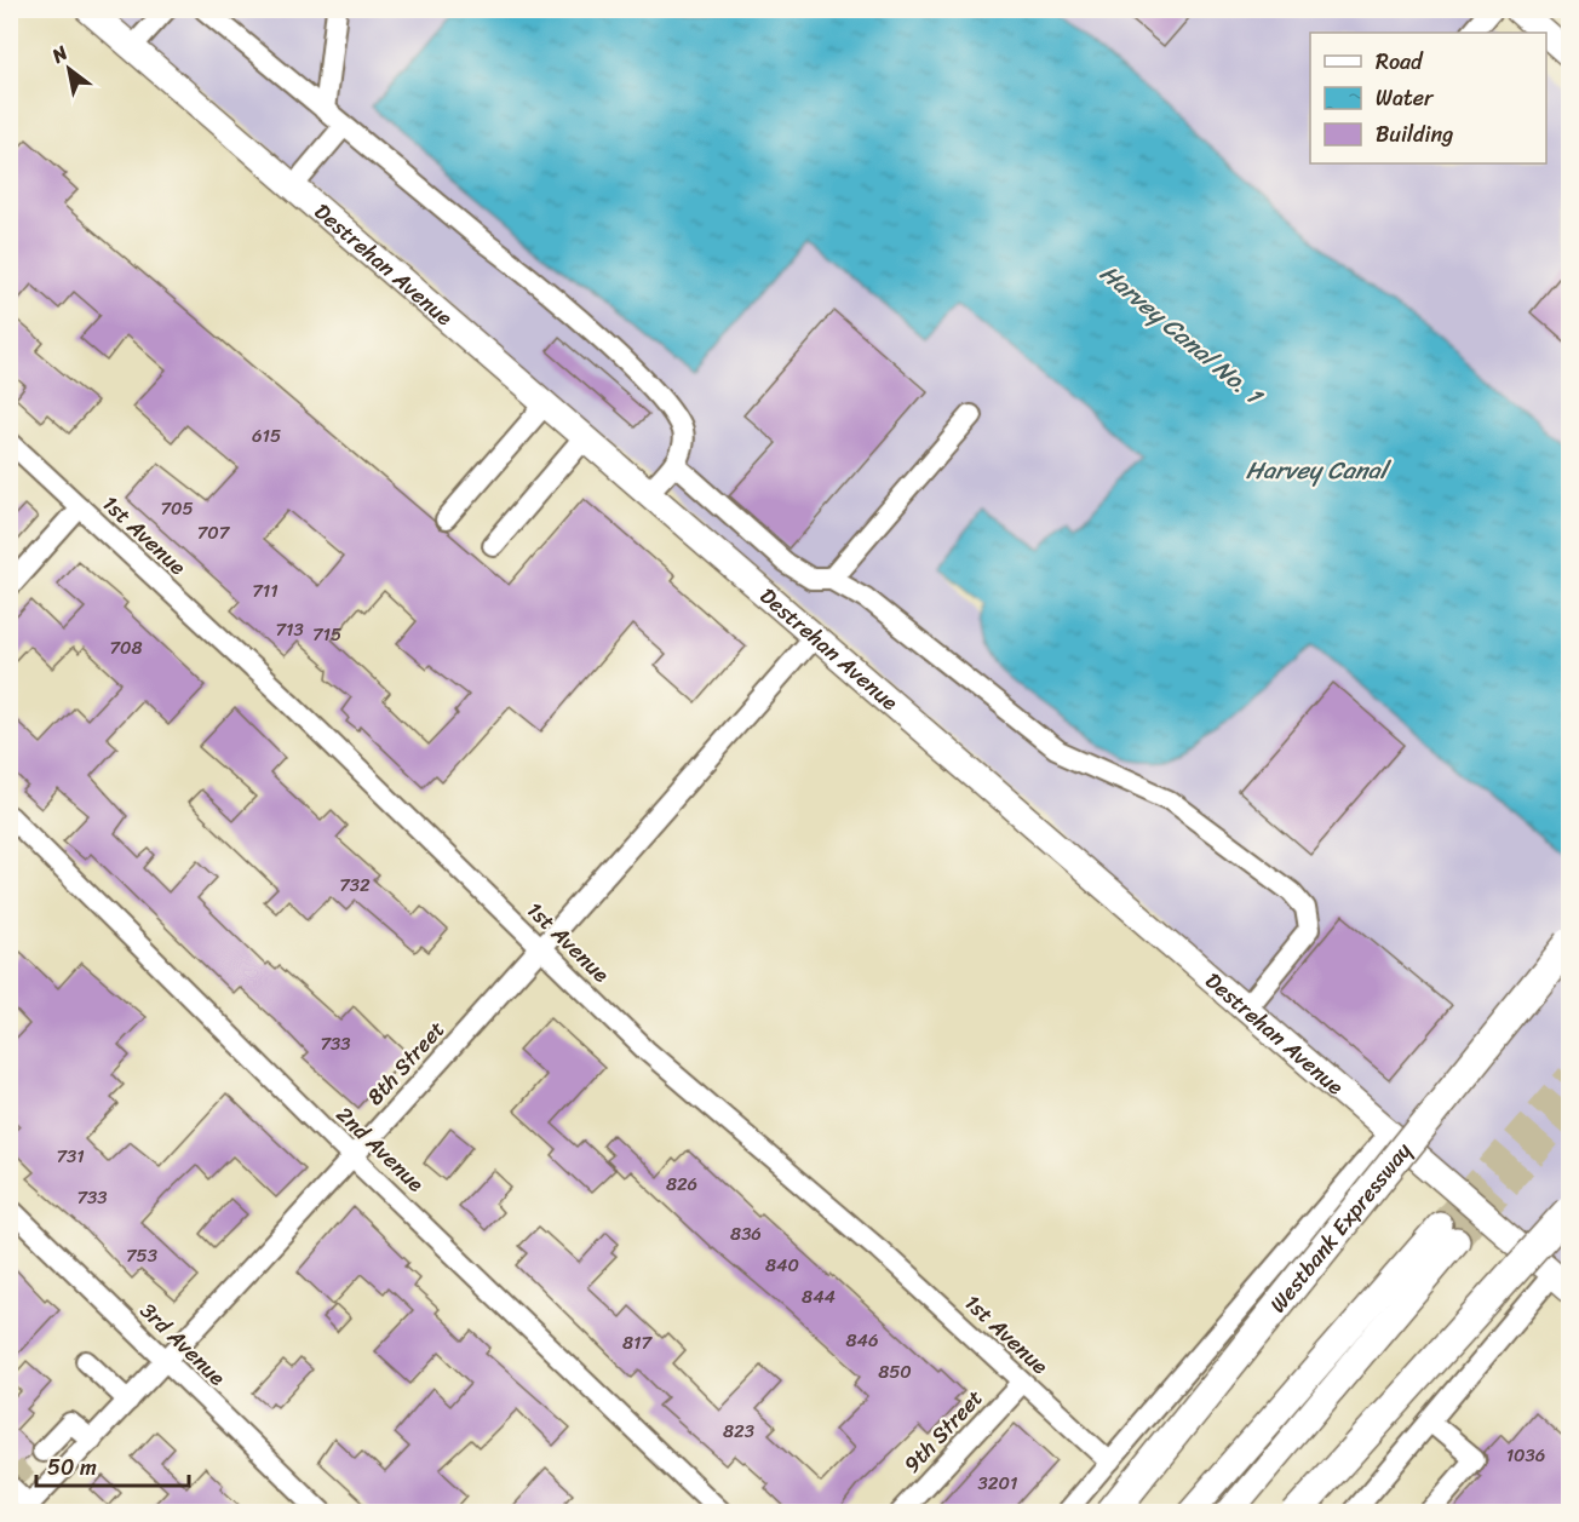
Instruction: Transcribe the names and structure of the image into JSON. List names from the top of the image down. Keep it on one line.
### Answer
{"streets":{"highway":["Westbank Expressway"],"main road":["Destrehan Avenue"],"street":["1st Avenue","8th Street","2nd Avenue","3rd Avenue","9th Street"]},"crossings":[["Destrehan Avenue","8th Street"],["Destrehan Avenue","Westbank Expressway"],["1st Avenue","8th Street"],["1st Avenue","Westbank Expressway"],["1st Avenue","9th Street"],["8th Street","2nd Avenue"],["8th Street","3rd Avenue"]],"water":["Harvey Canal No. 1","Harvey Canal"],"house_numbers":["615","705","707","711","713","715","708","732","733","731","826","733","836","753","840","844","846","817","850","823","1036","3201"],"legend":["Road","Water","Building"],"scale_bar":"50 m","north":"top left"}
